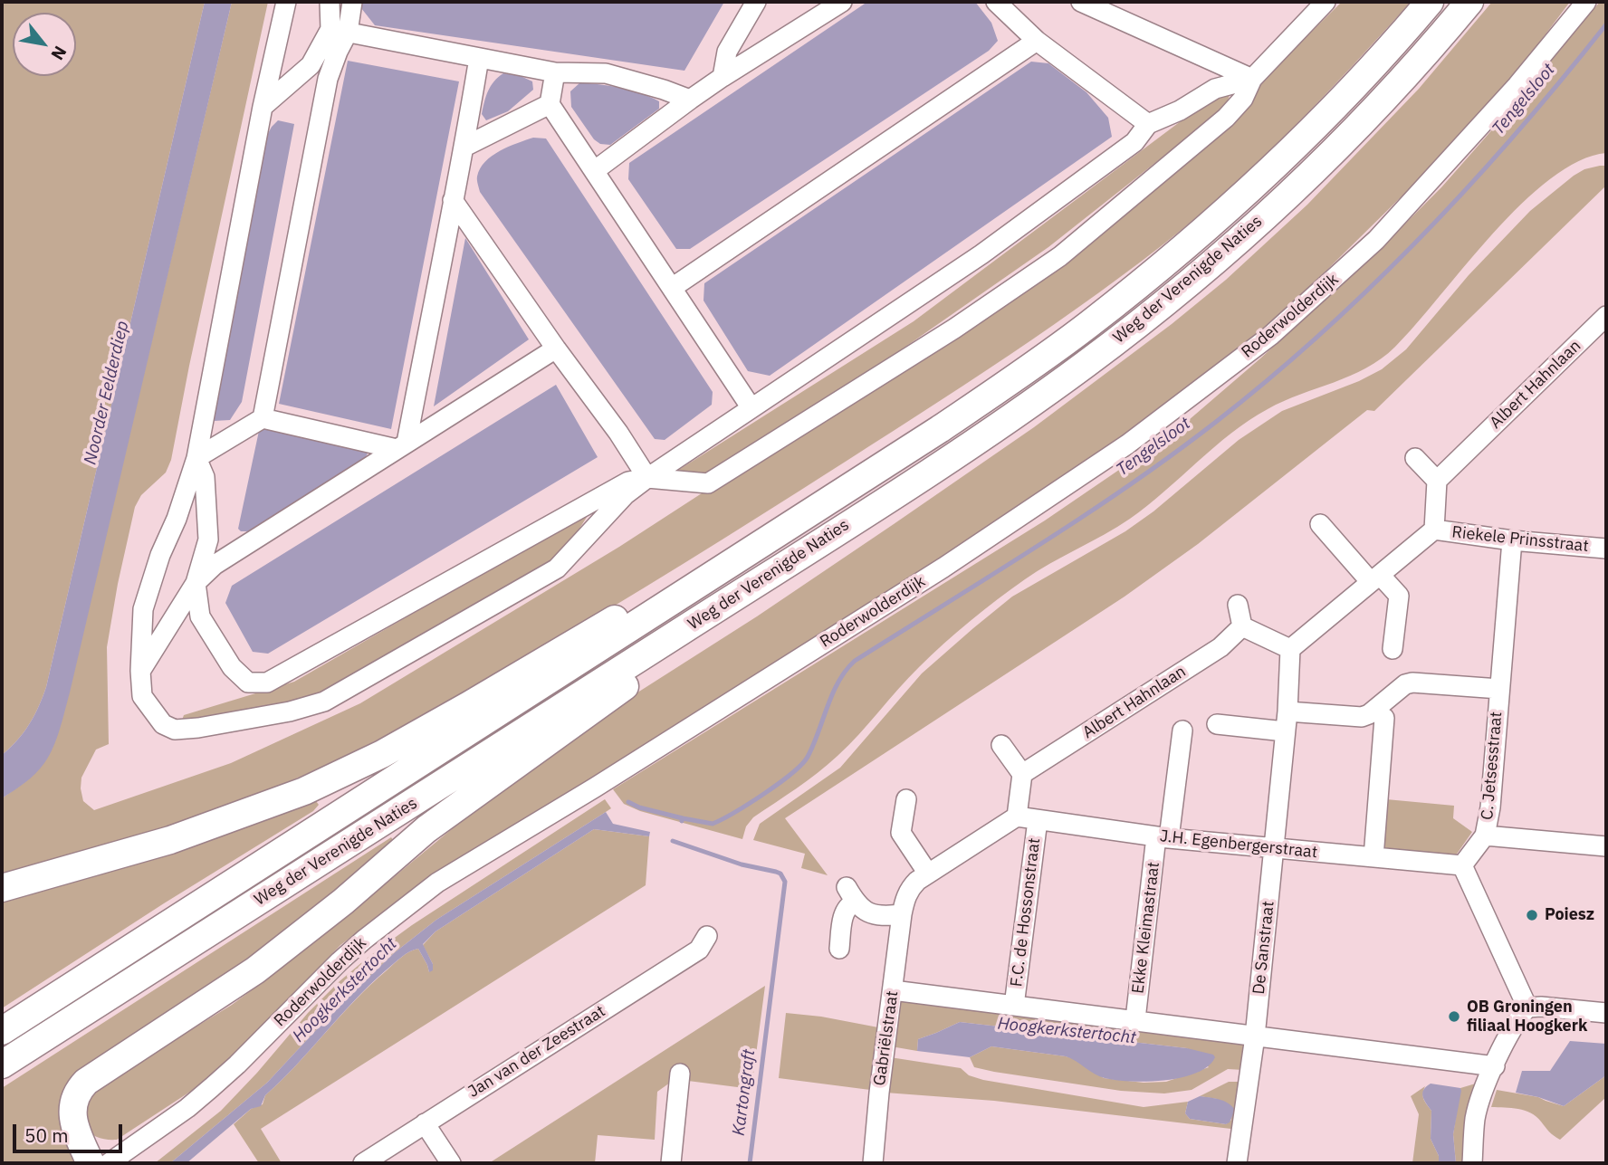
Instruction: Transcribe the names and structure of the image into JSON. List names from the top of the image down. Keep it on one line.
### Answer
{"streets":{"highway":["Weg der Verenigde Naties"],"street":["Roderwolderdijk","Albert Hahnlaan","Riekele Prinsstraat","C. Jetsesstraat","J.H. Egenbergerstraat","F.C. de Hossonstraat","Ekke Kleimastraat","De Sanstraat","Gabriëlstraat","Jan van der Zeestraat"]},"crossings":[["Riekele Prinsstraat","C. Jetsesstraat"],["C. Jetsesstraat","J.H. Egenbergerstraat"],["J.H. Egenbergerstraat","F.C. de Hossonstraat"],["J.H. Egenbergerstraat","Ekke Kleimastraat"],["J.H. Egenbergerstraat","De Sanstraat"]],"water":["Tengelsloot","Noorder Eelderdiep","Hoogkerkstertocht","Kartongraft"],"places":["Poiesz","OB Groningen filiaal Hoogkerk"],"scale_bar":"50 m","north":"bottom right"}
